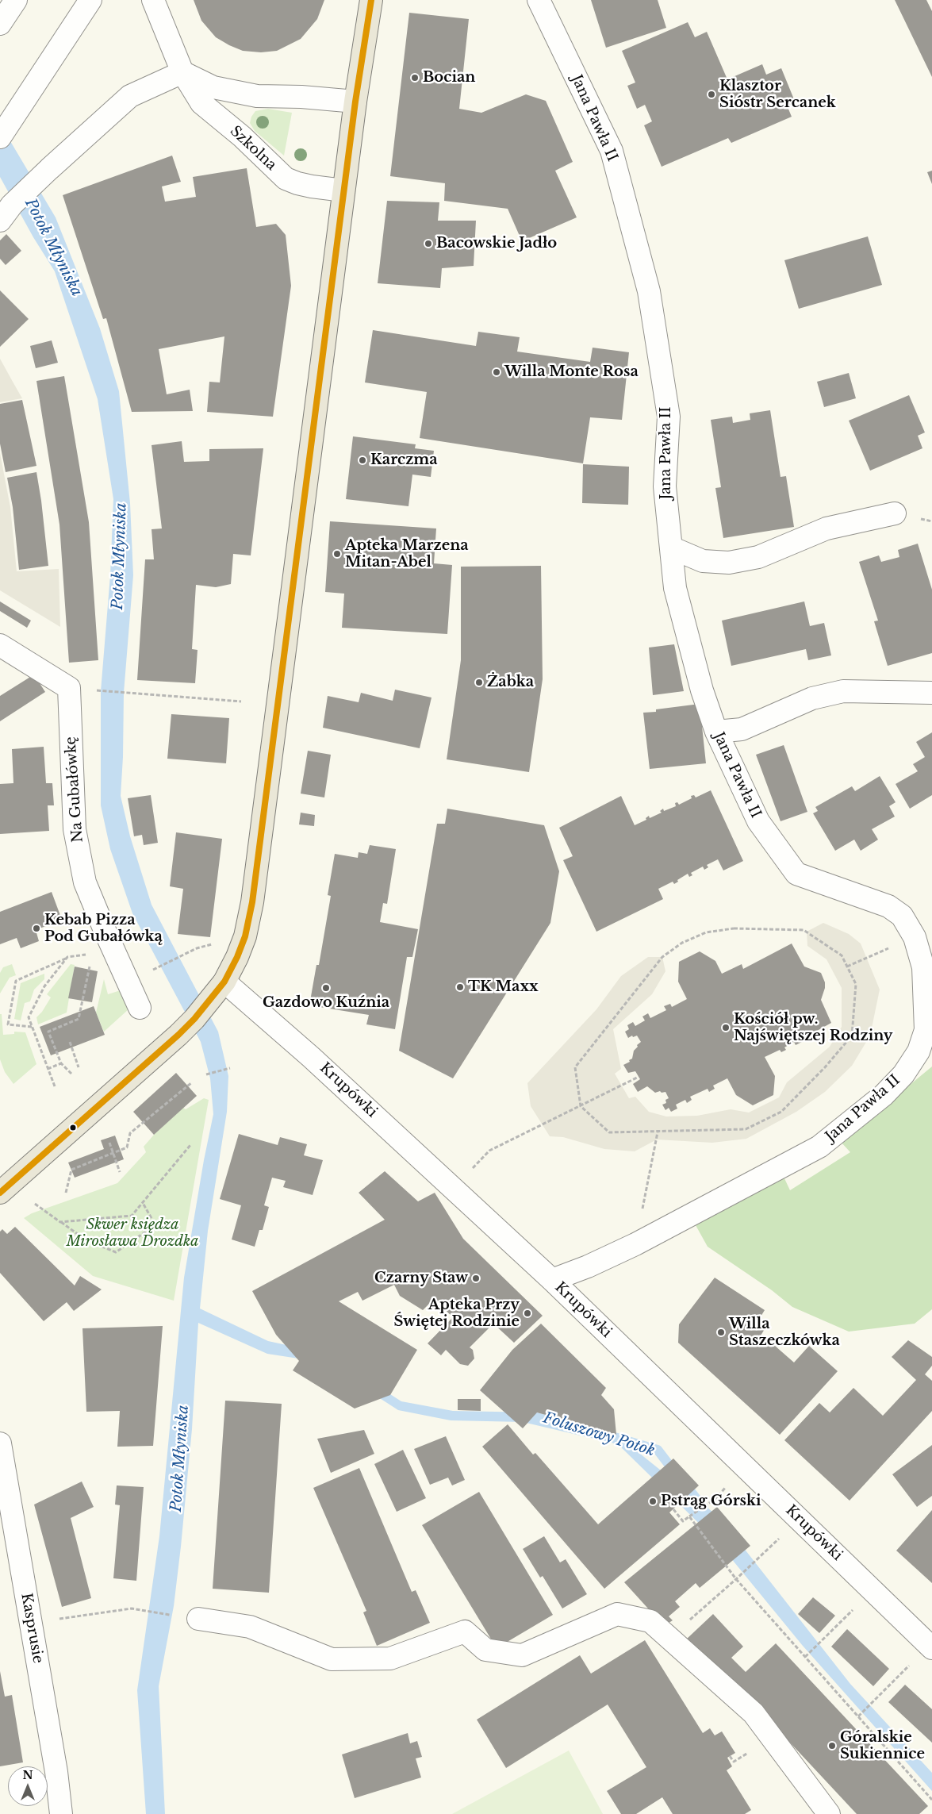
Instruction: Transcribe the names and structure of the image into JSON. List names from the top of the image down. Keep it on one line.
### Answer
{"streets":{"street":["Jana Pawła II","Szkolna","Na Gubałówkę","Krupówki","Kasprusie"]},"crossings":[["Jana Pawła II","Krupówki"]],"water":["Potok Młyniska","Foluszowy Potok"],"parks":["Skwer księdza Mirosława Drozdka"],"places":["Bocian","Klasztor Sióstr Sercanek","Bacowskie Jadło","Willa Monte Rosa","Karczma","Apteka Marzena Mitan-Abel","Żabka","Kebab Pizza Pod Gubałówką","TK Maxx","Gazdowo Kuźnia","Kościół pw. Najświętszej Rodziny","Czarny Staw","Apteka Przy Świętej Rodzinie","Willa Staszeczkówka","Pstrąg Górski","Góralskie Sukiennice"],"north":"top"}
